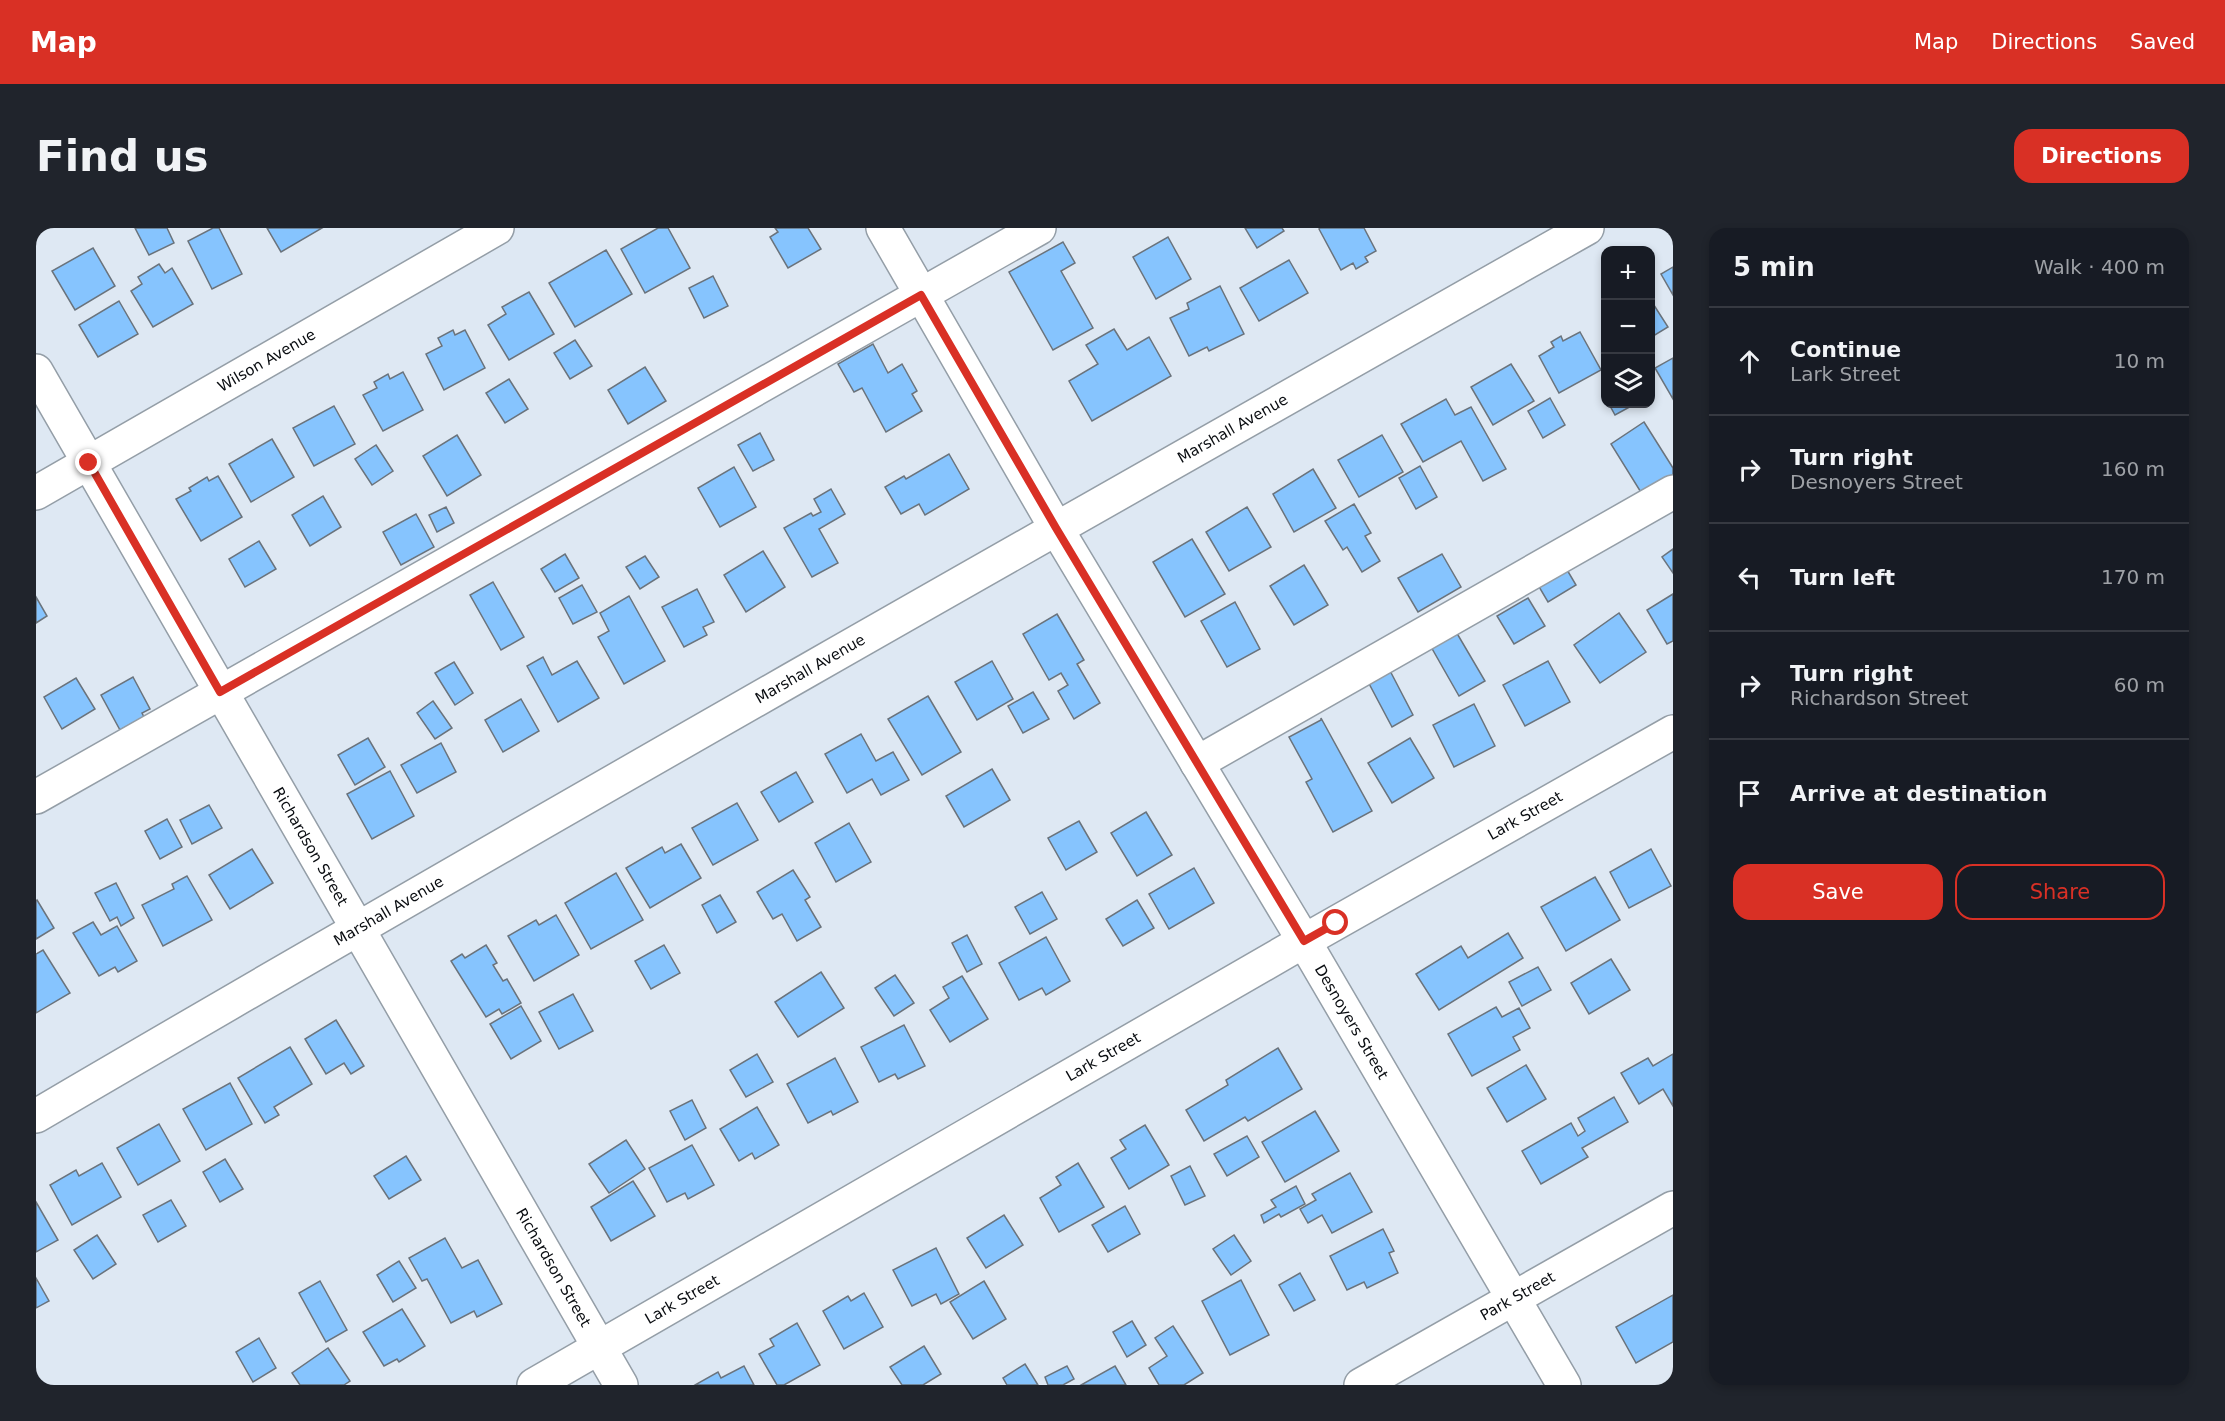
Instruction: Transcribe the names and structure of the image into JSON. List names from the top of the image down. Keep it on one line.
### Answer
{"streets":{"street":["Wilson Avenue","Marshall Avenue","Lark Street","Richardson Street","Desnoyers Street","Park Street"]},"crossings":[["Wilson Avenue","Richardson Street"],["Marshall Avenue","Richardson Street"],["Marshall Avenue","Desnoyers Street"],["Lark Street","Richardson Street"],["Lark Street","Desnoyers Street"],["Desnoyers Street","Park Street"]],"page":{"header":"Map","nav":["Map","Directions","Saved"],"buttons":["Directions",["Save","Share"]],"title":"Find us","heading":["5 min","Walk · 400 m"],"map_buttons":["+","−"],"list":[["Continue","Lark Street","10 m"],["Turn right","Desnoyers Street","160 m"],["Turn left","170 m"],["Turn right","Richardson Street","60 m"],"Arrive at destination"]}}
